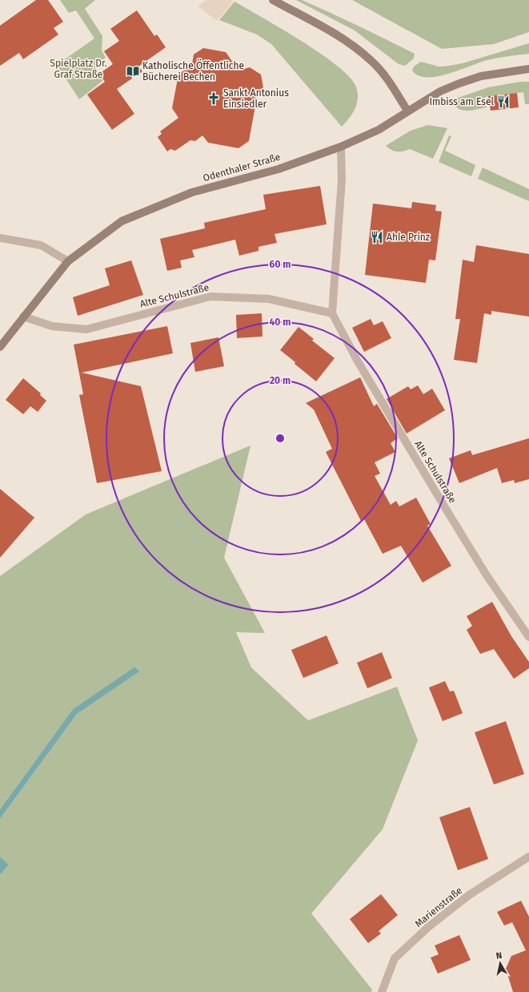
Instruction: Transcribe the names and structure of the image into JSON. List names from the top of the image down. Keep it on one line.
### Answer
{"streets":{"main road":["Odenthaler Straße"],"street":["Alte Schulstraße","Marienstraße"]},"crossings":[["Odenthaler Straße","Alte Schulstraße"]],"parks":["Spielplatz Dr. Graf Straße"],"places":{"library":["Katholische Öffentliche Bücherei Bechen"],"church":["Sankt Antonius Einsiedler"],"restaurant":["Imbiss am Esel","Ahle Prinz"]},"north":"top","rings":["60 m","40 m","20 m"]}
